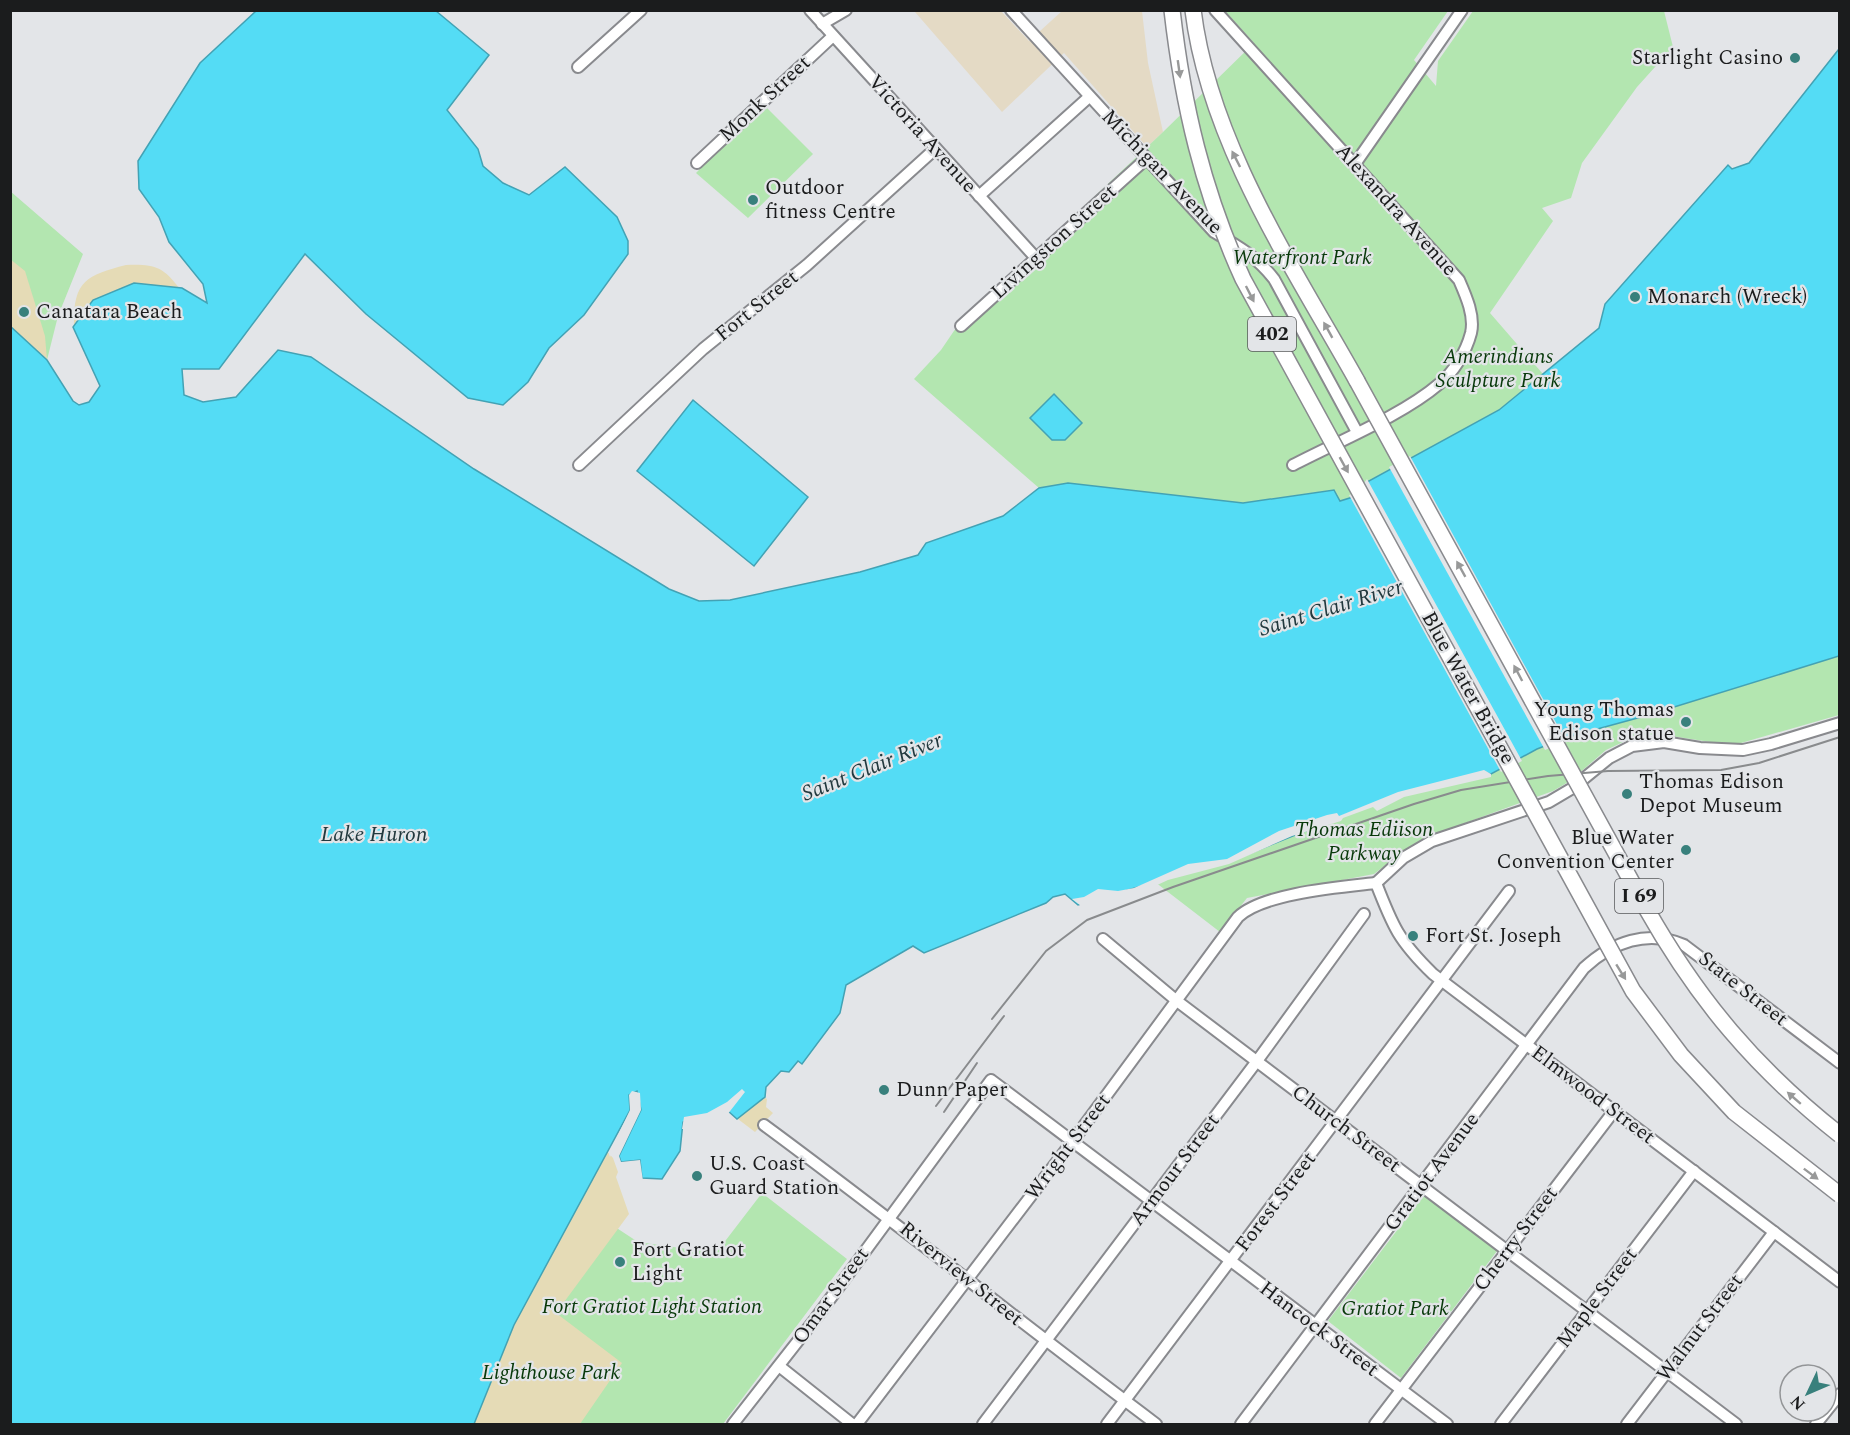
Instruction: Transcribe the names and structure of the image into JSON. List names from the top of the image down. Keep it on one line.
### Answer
{"streets":{"highway":["402","Blue Water Bridge","I 69"],"street":["Monk Street","Victoria Avenue","Michigan Avenue","Alexandra Avenue","Livingston Street","Fort Street","State Street","Elmwood Street","Church Street","Wright Street","Armour Street","Gratiot Avenue","Forest Street","Cherry Street","Riverview Street","Omar Street","Maple Street","Walnut Street","Hancock Street"]},"crossings":[["Monk Street","Victoria Avenue"],["Victoria Avenue","Livingston Street"],["Victoria Avenue","Fort Street"],["Michigan Avenue","Alexandra Avenue"],["Michigan Avenue","Livingston Street"],["402","I 69"],["State Street","Gratiot Avenue"],["Elmwood Street","Wright Street"],["Elmwood Street","Gratiot Avenue"],["Elmwood Street","Forest Street"],["Elmwood Street","Cherry Street"],["Elmwood Street","Maple Street"],["Elmwood Street","Walnut Street"],["Church Street","Wright Street"],["Church Street","Armour Street"],["Church Street","Gratiot Avenue"],["Church Street","Forest Street"],["Church Street","Cherry Street"],["Church Street","Maple Street"],["Church Street","Walnut Street"],["Wright Street","Riverview Street"],["Wright Street","Hancock Street"],["Armour Street","Riverview Street"],["Armour Street","Hancock Street"],["Gratiot Avenue","Hancock Street"],["Forest Street","Riverview Street"],["Forest Street","Hancock Street"],["Cherry Street","Hancock Street"],["Riverview Street","Omar Street"],["Omar Street","Hancock Street"]],"water":["Saint Clair River","Lake Huron"],"parks":["Waterfront Park","Amerindians Sculpture Park","Thomas Ediison Parkway","Fort Gratiot Light Station","Gratiot Park","Lighthouse Park"],"places":["Starlight Casino","Outdoor fitness Centre","Monarch (Wreck)","Canatara Beach","Young Thomas Edison statue","Thomas Edison Depot Museum","Blue Water Convention Center","Fort St. Joseph","Dunn Paper","U.S. Coast Guard Station","Fort Gratiot Light"],"north":"bottom left"}
